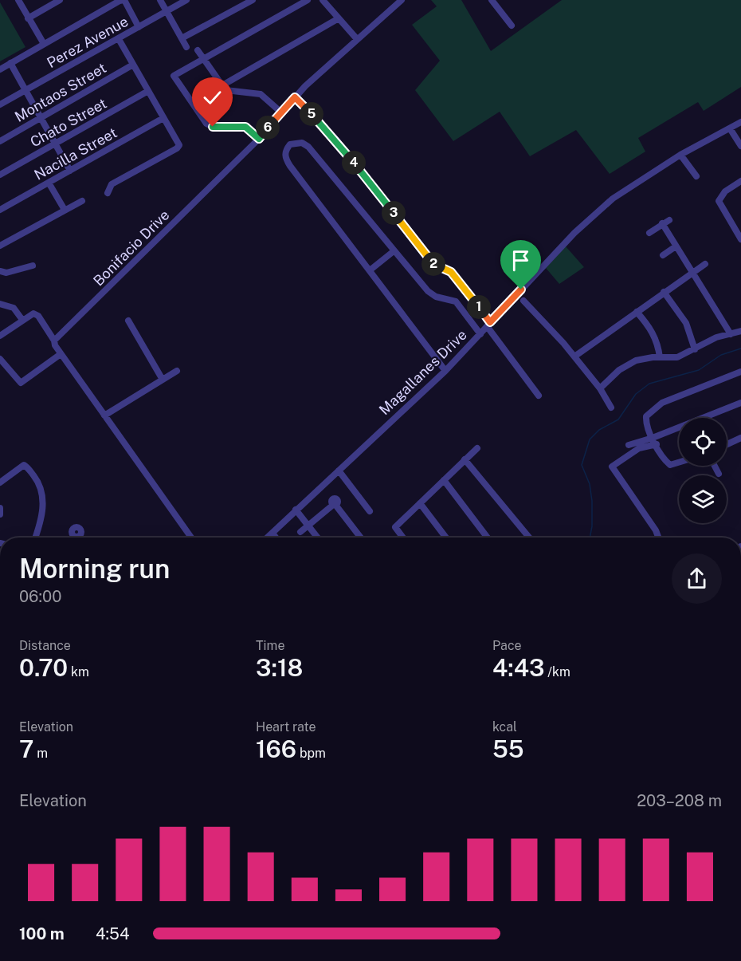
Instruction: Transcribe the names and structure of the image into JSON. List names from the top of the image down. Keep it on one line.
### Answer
{"streets":{"street":["Perez Avenue","Montaos Street","Chato Street","Nacilla Street","Bonifacio Drive","Magallanes Drive"]},"page":{"pins":["5","6","4","3","2","1"],"heading":["Morning run","06:00"],"stats":[["Distance","0.70 km"],["Time","3:18"],["Pace","4:43 /km"],["Elevation","7 m"],["Heart rate","166 bpm"],["kcal","55"]],"chart":["Elevation","203–208 m"],"list":[{"name":"100 m","note":"4:54"}]}}
